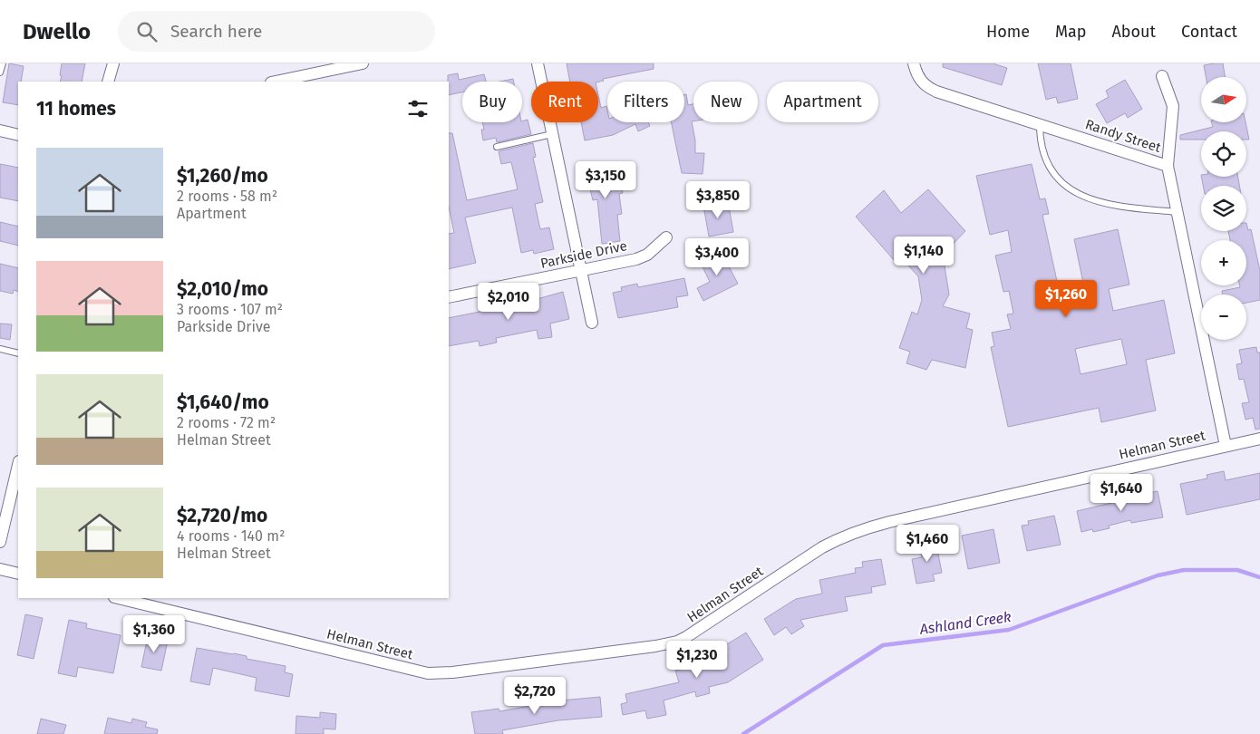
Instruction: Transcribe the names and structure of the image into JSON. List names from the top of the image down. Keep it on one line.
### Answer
{"streets":{"street":["Randy Street","Parkside Drive","Helman Street"]},"crossings":[["Randy Street","Helman Street"]],"water":["Ashland Creek"],"north":"right","page":{"header":"Dwello","search":"Search here","nav":["Home","Map","About","Contact"],"map_buttons":["+","−"],"chip":["Buy","Rent","Filters","New","Apartment"],"heading":"11 homes","list":[{"name":"$1,260/mo","note":"2 rooms · 58 m² · Apartment"},{"name":"$2,010/mo","note":"3 rooms · 107 m² · Parkside Drive"},{"name":"$1,640/mo","note":"2 rooms · 72 m² · Helman Street"},{"name":"$2,720/mo","note":"4 rooms · 140 m² · Helman Street"}],"price":["$3,150","$3,850","$1,140","$3,400","$1,260","$2,010","$1,640","$1,460","$1,360","$1,230","$2,720"]}}
